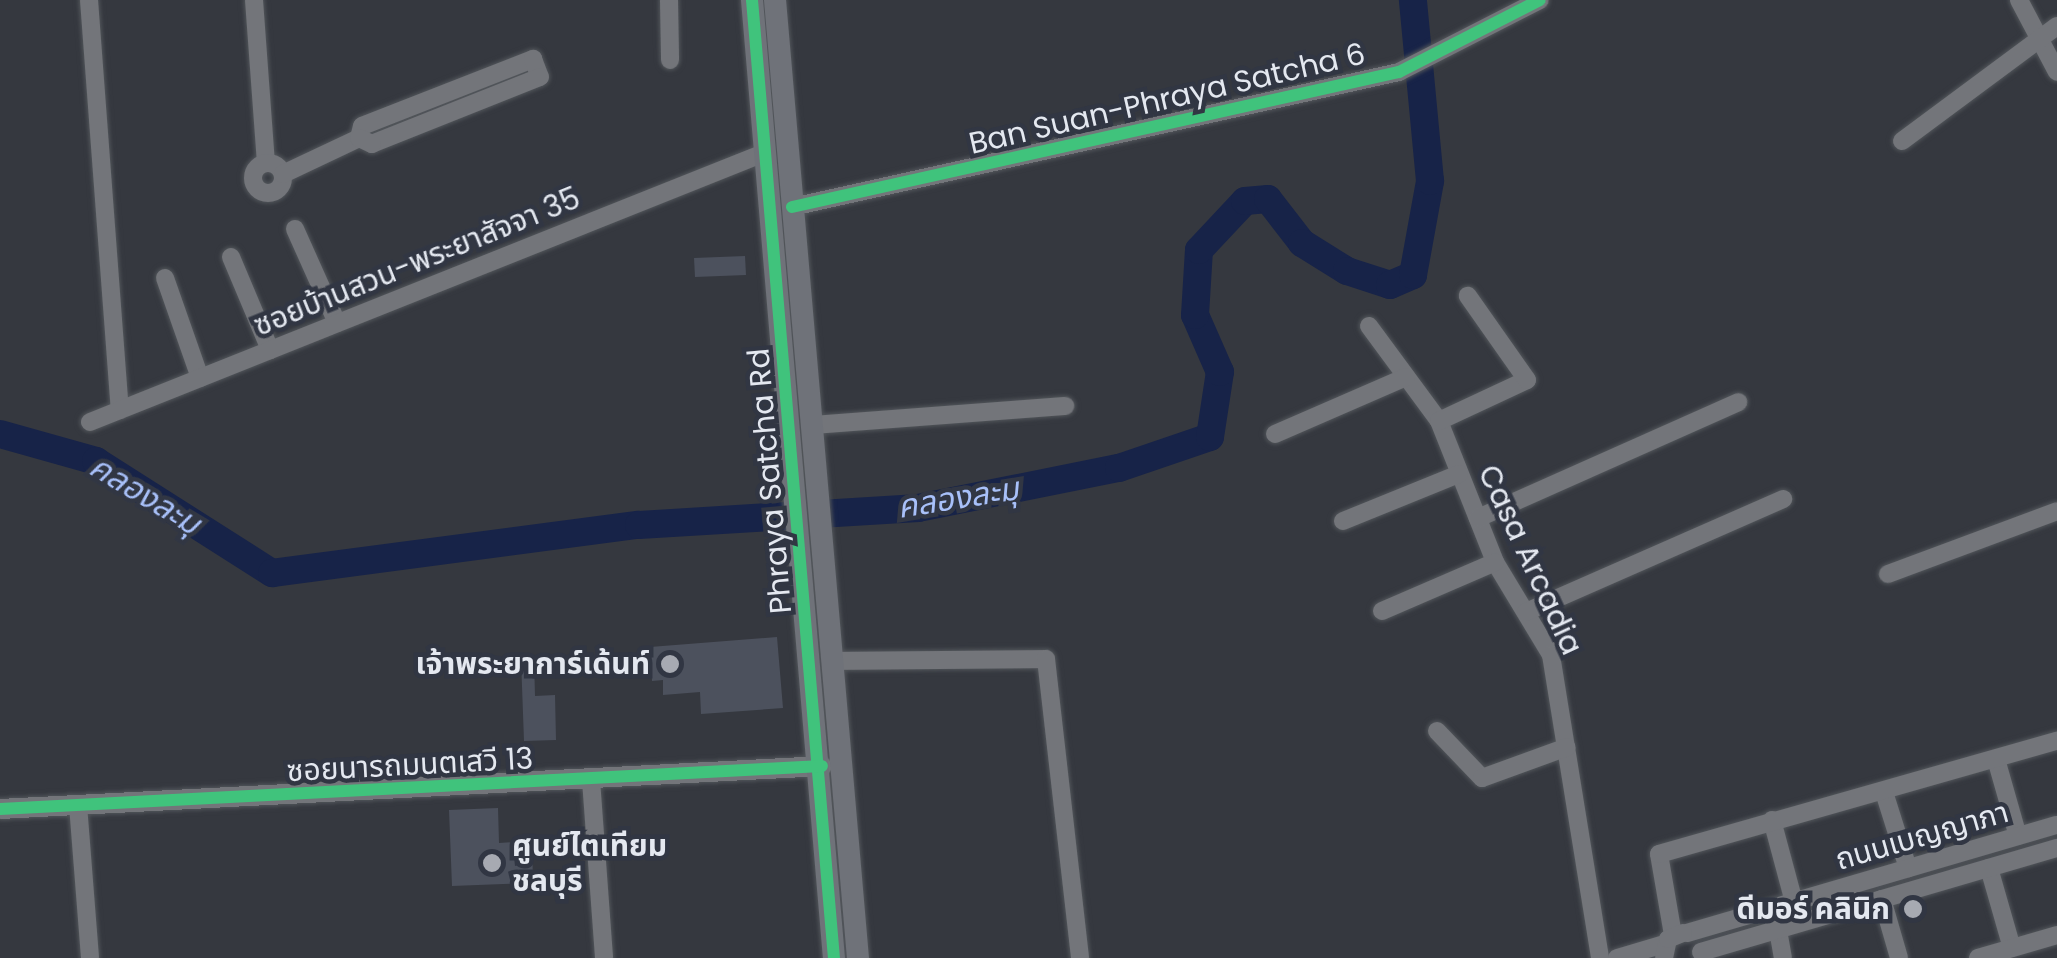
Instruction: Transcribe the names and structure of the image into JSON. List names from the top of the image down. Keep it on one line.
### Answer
{"streets":{"main road":["Phraya Satcha Rd"],"street":["Ban Suan-Phraya Satcha 6","ซอยบ้านสวน-พระยาสัจจา 35","Casa Arcadia","ซอยนารถมนตเสวี 13","ถนนเบญญาภา"]},"crossings":[["Ban Suan-Phraya Satcha 6","Phraya Satcha Rd"],["ซอยบ้านสวน-พระยาสัจจา 35","Phraya Satcha Rd"],["Phraya Satcha Rd","ซอยนารถมนตเสวี 13"]],"water":["คลองละมุ"],"places":["เจ้าพระยาการ์เด้นท์","ศูนย์ไตเทียม ชลบุรี","ดีมอร์ คลินิก"]}
